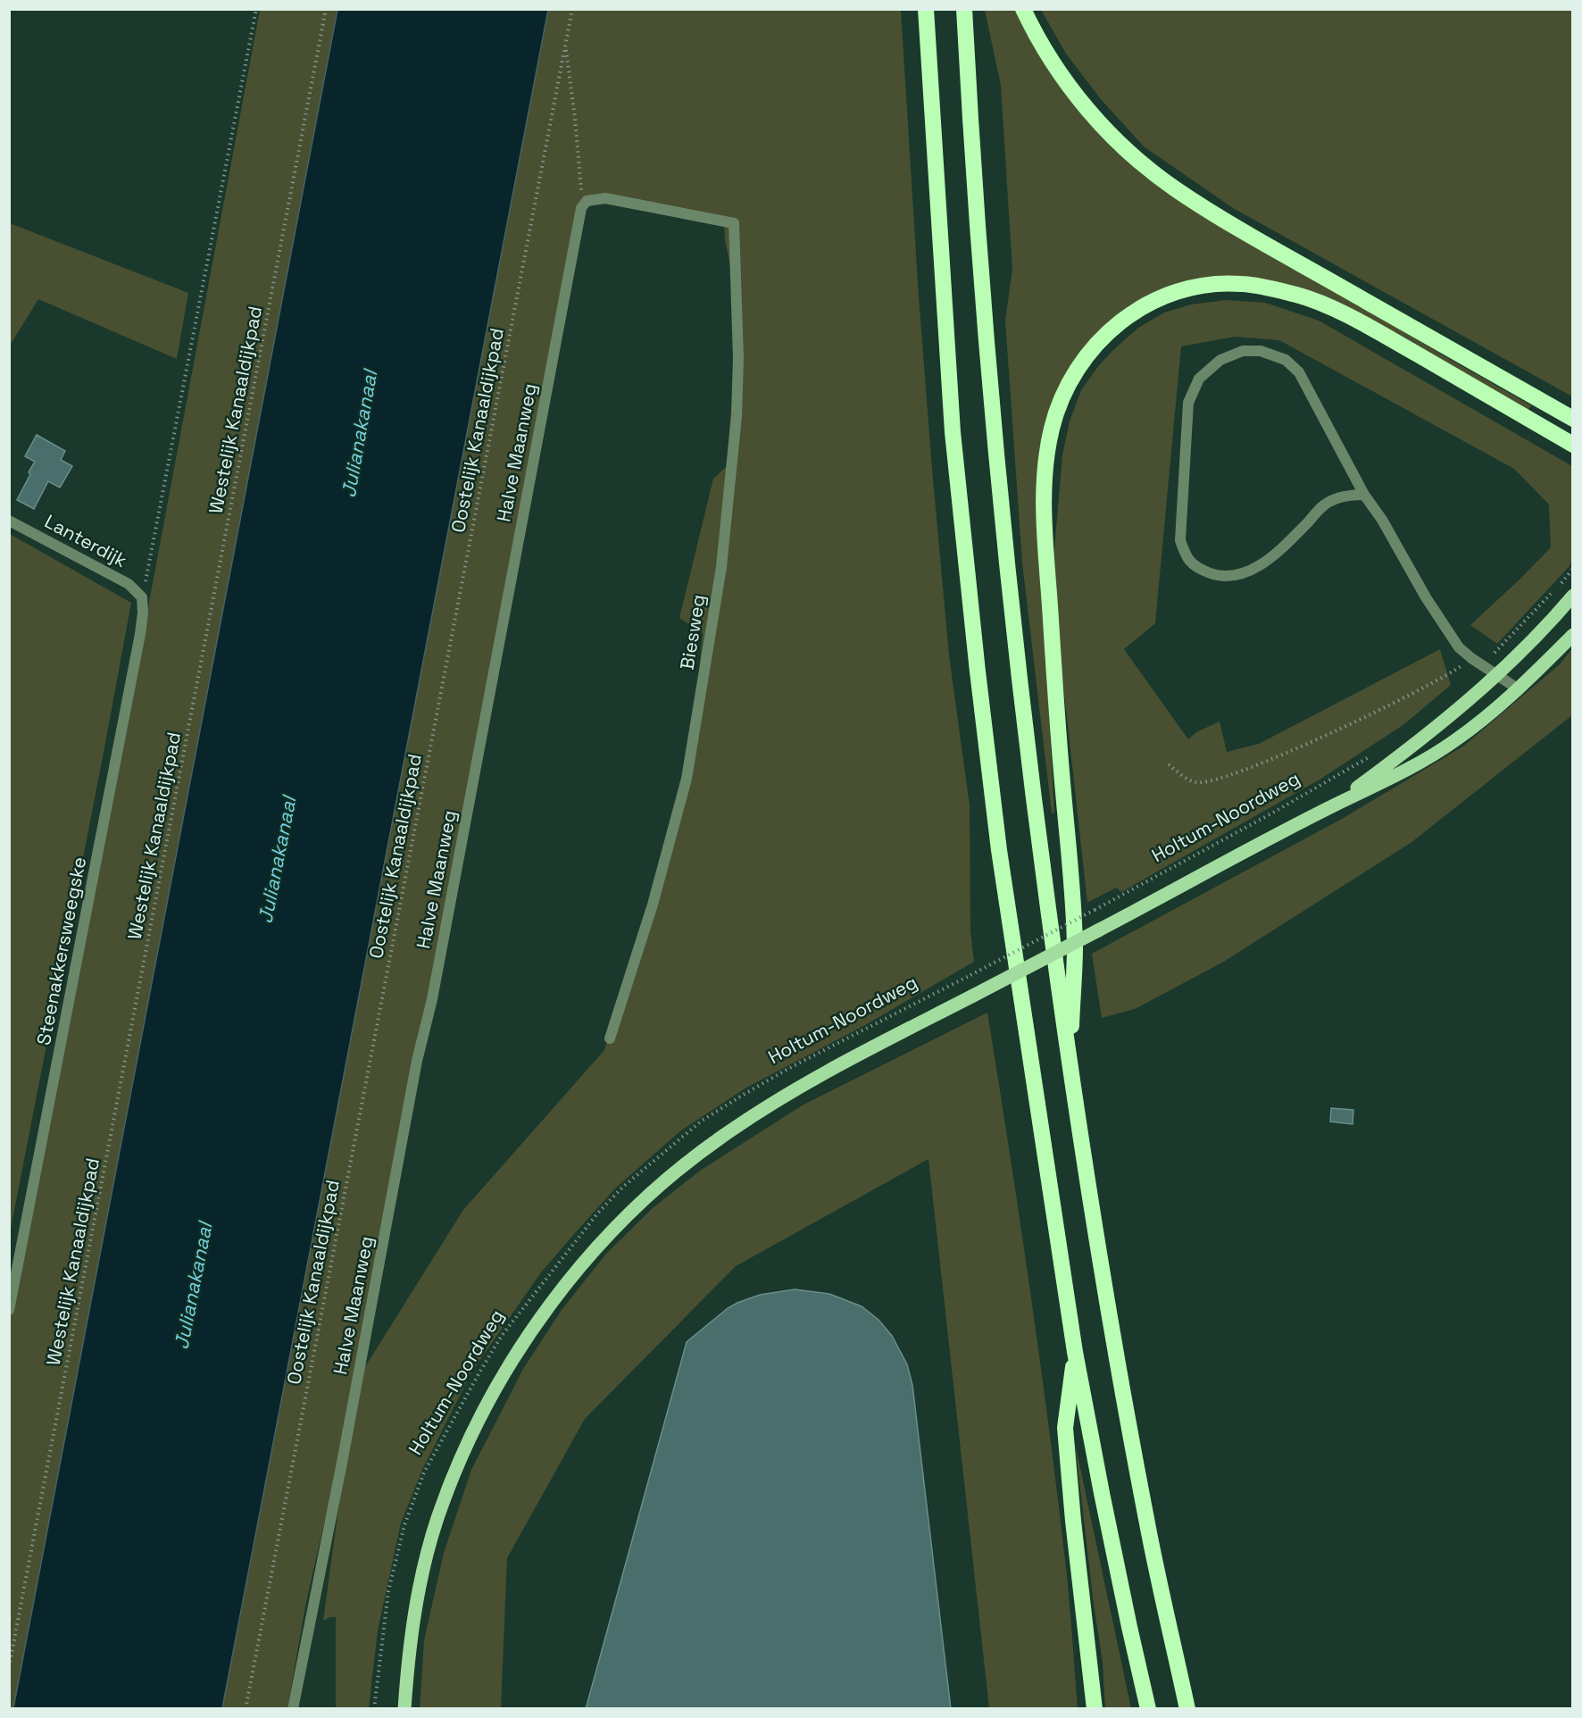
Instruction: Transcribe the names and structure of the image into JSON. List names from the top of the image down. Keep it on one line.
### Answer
{"streets":{"main road":["Holtum-Noordweg"],"street":["Halve Maanweg","Lanterdijk","Biesweg","Steenakkersweegske"],"path":["Westelijk Kanaaldijkpad","Oostelijk Kanaaldijkpad"]},"crossings":[["Halve Maanweg","Biesweg"],["Lanterdijk","Steenakkersweegske"]],"water":["Julianakanaal"]}
